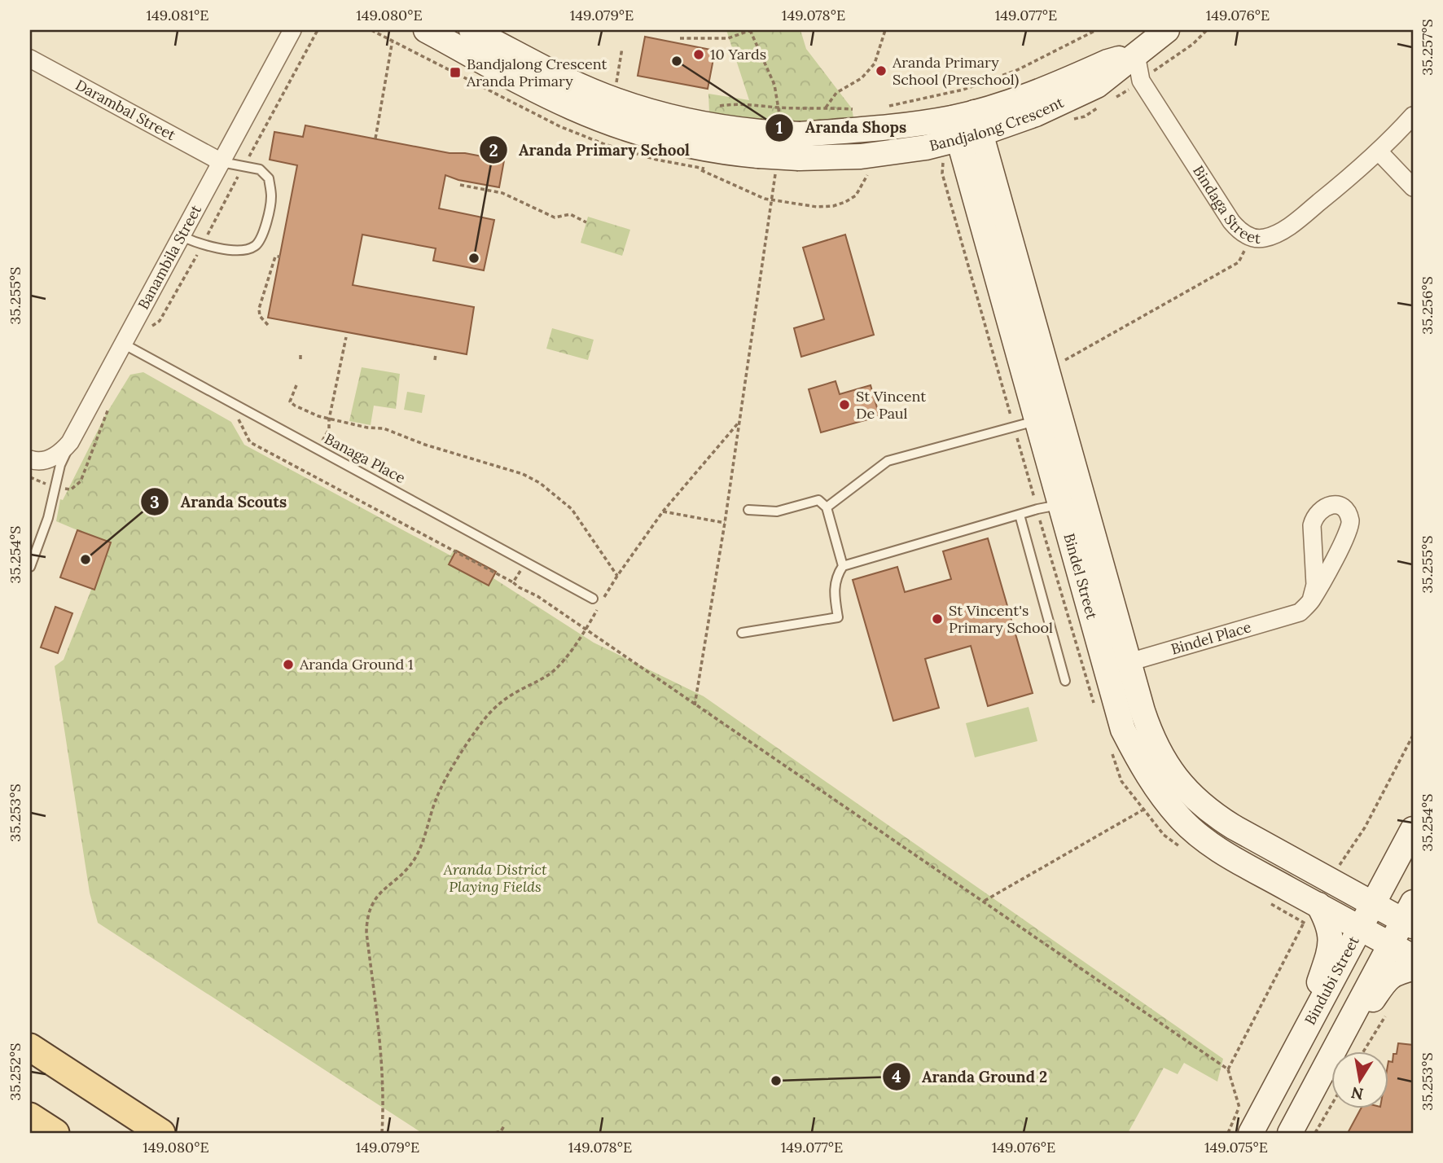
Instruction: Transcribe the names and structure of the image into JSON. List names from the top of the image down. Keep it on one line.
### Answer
{"streets":{"street":["Darambal Street","Bandjalong Crescent","Bindaga Street","Banambila Street","Bindel Street","Bindel Place","Bindubi Street"],"lane":["Banaga Place"]},"crossings":[["Darambal Street","Banambila Street"],["Bandjalong Crescent","Bindaga Street"],["Bandjalong Crescent","Bindel Street"],["Banambila Street","Banaga Place"],["Bindel Street","Bindel Place"],["Bindel Street","Bindubi Street"]],"parks":["Aranda District Playing Fields"],"places":{"other":["10 Yards","Aranda Shops","Aranda Primary School (Preschool)","Aranda Primary School","St Vincent De Paul","Aranda Scouts","St Vincent's Primary School","Aranda Ground 1","Aranda Ground 2"],"transit":["Bandjalong Crescent Aranda Primary"]},"north":"bottom","coordinates":["149.081°E","149.080°E","149.079°E","149.078°E","149.077°E","149.076°E","35.257°S","35.255°S","35.256°S","35.254°S","35.253°S","35.252°S","149.075°E"]}
